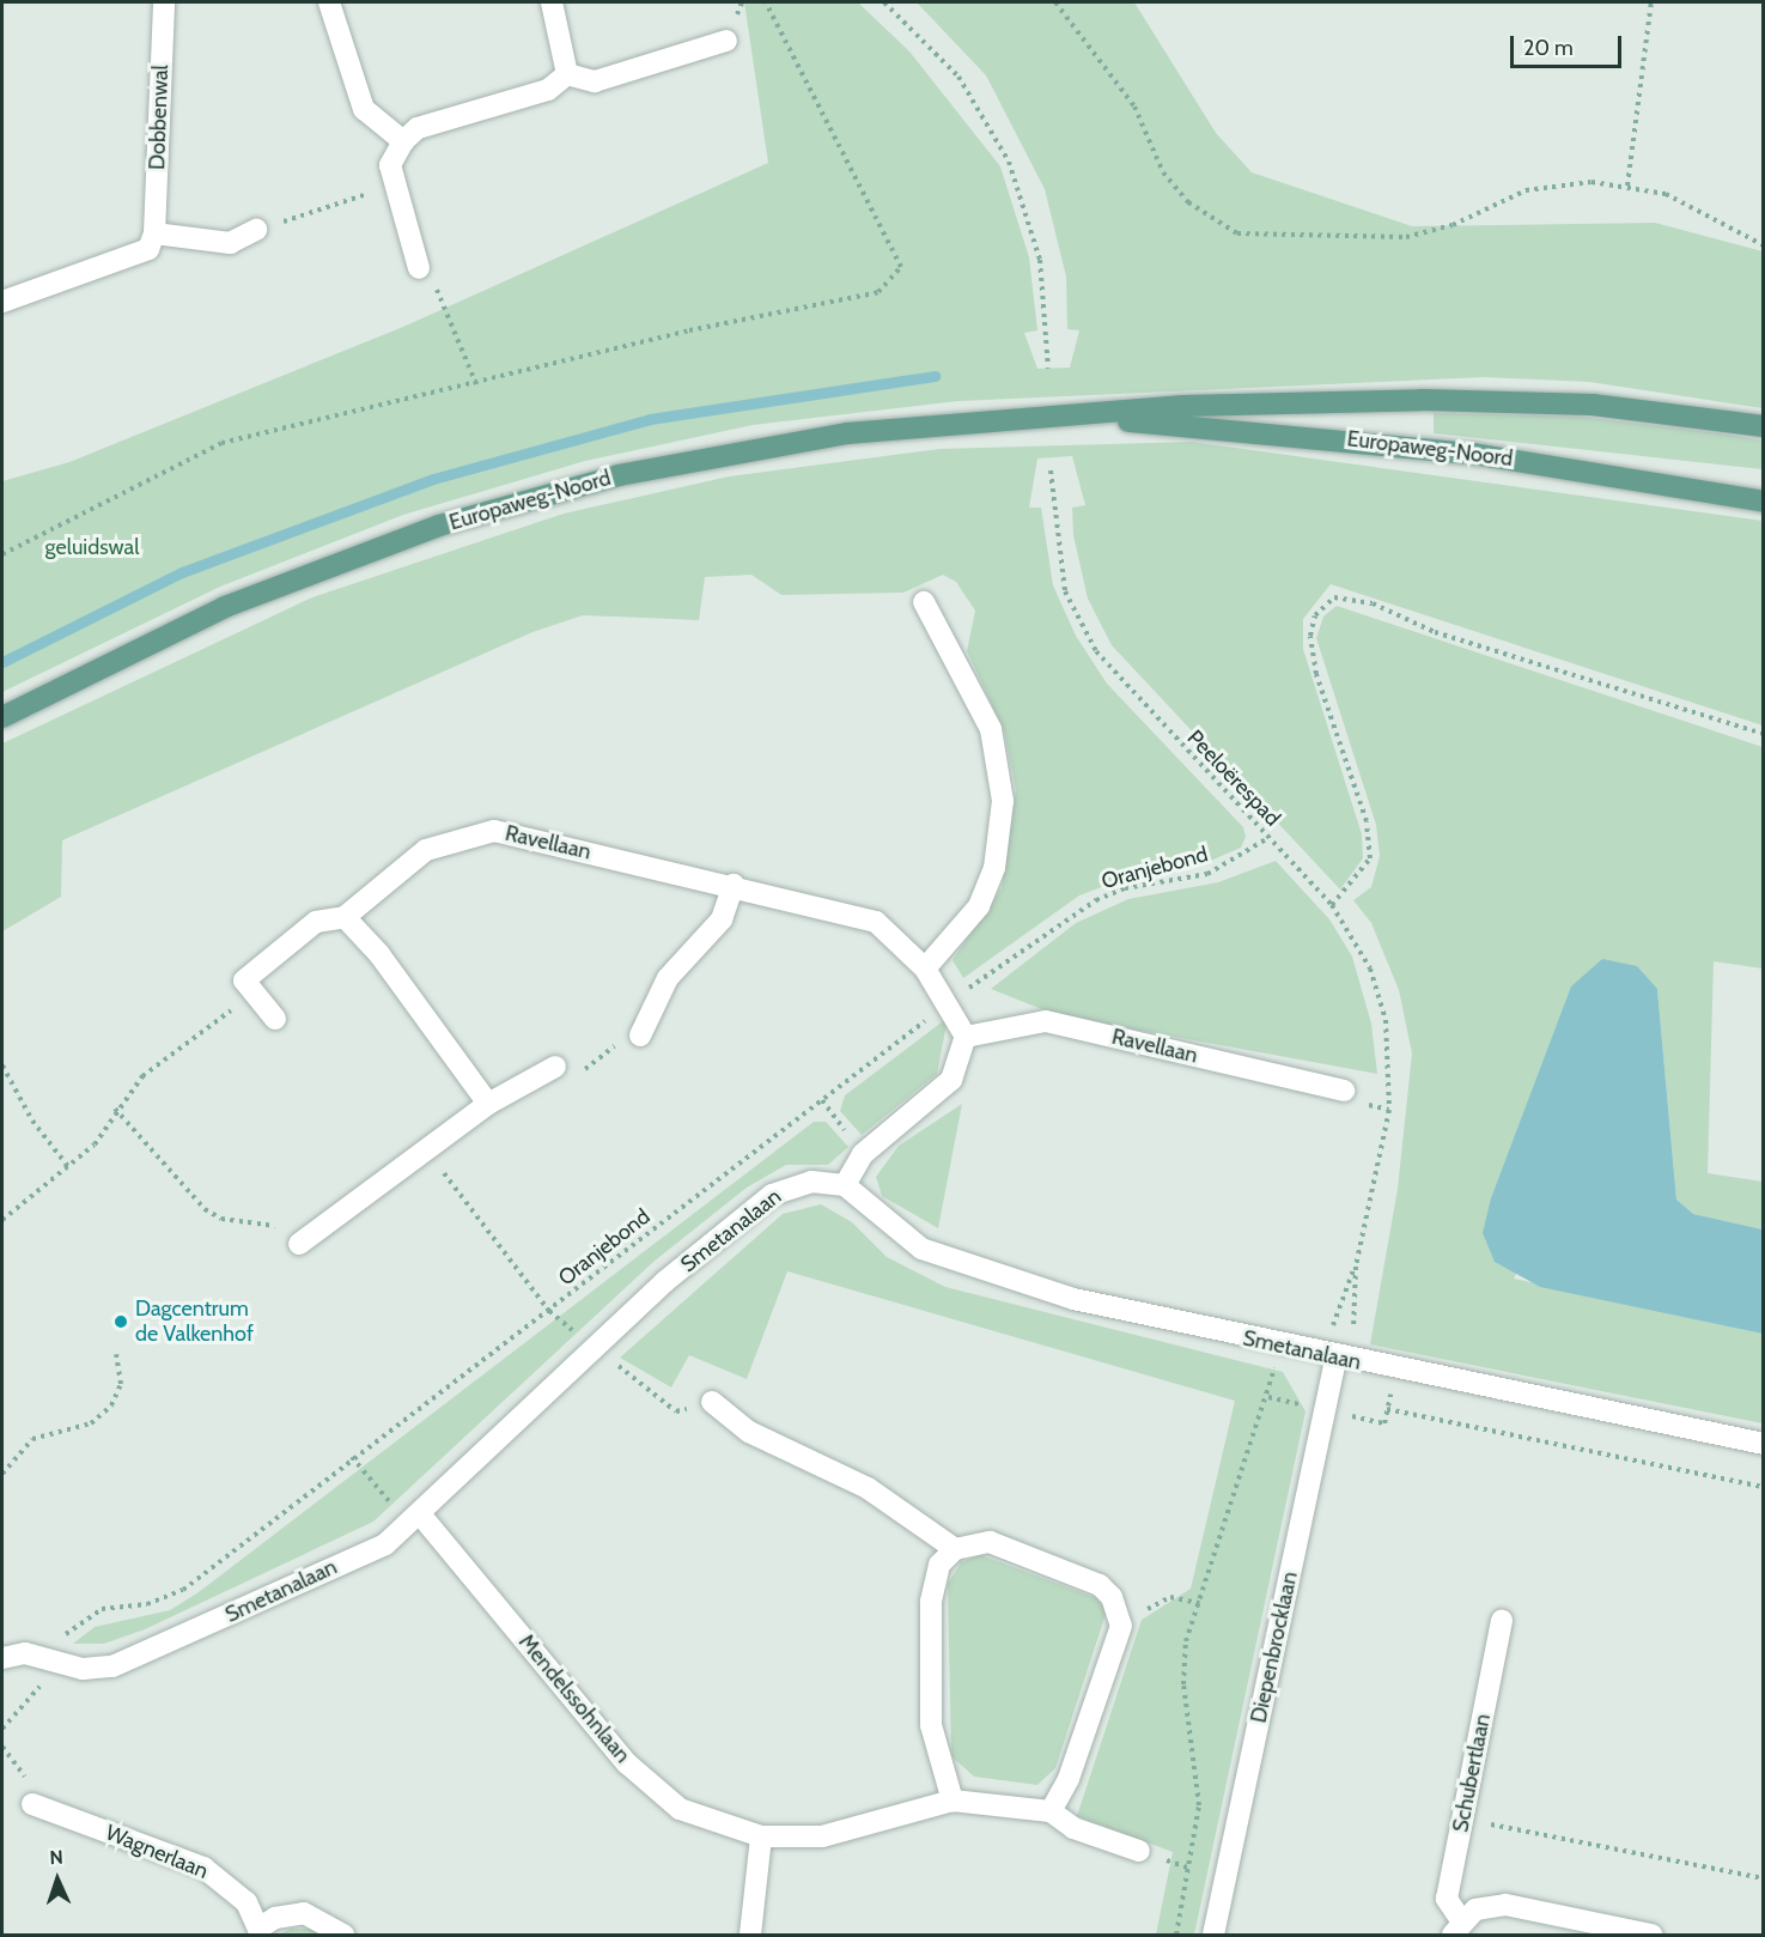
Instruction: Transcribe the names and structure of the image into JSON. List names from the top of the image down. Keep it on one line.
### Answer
{"streets":{"main road":["Europaweg-Noord"],"street":["Dobbenwal","Ravellaan","Smetanalaan","Diepenbrocklaan","Mendelssohnlaan","Schubertlaan","Wagnerlaan"],"path":["Peeloërespad","Oranjebond"]},"crossings":[["Peeloërespad","Oranjebond"],["Ravellaan","Oranjebond"],["Oranjebond","Smetanalaan"],["Smetanalaan","Diepenbrocklaan"],["Smetanalaan","Mendelssohnlaan"]],"parks":["geluidswal"],"places":["Dagcentrum de Valkenhof"],"scale_bar":"20 m","north":"top"}
